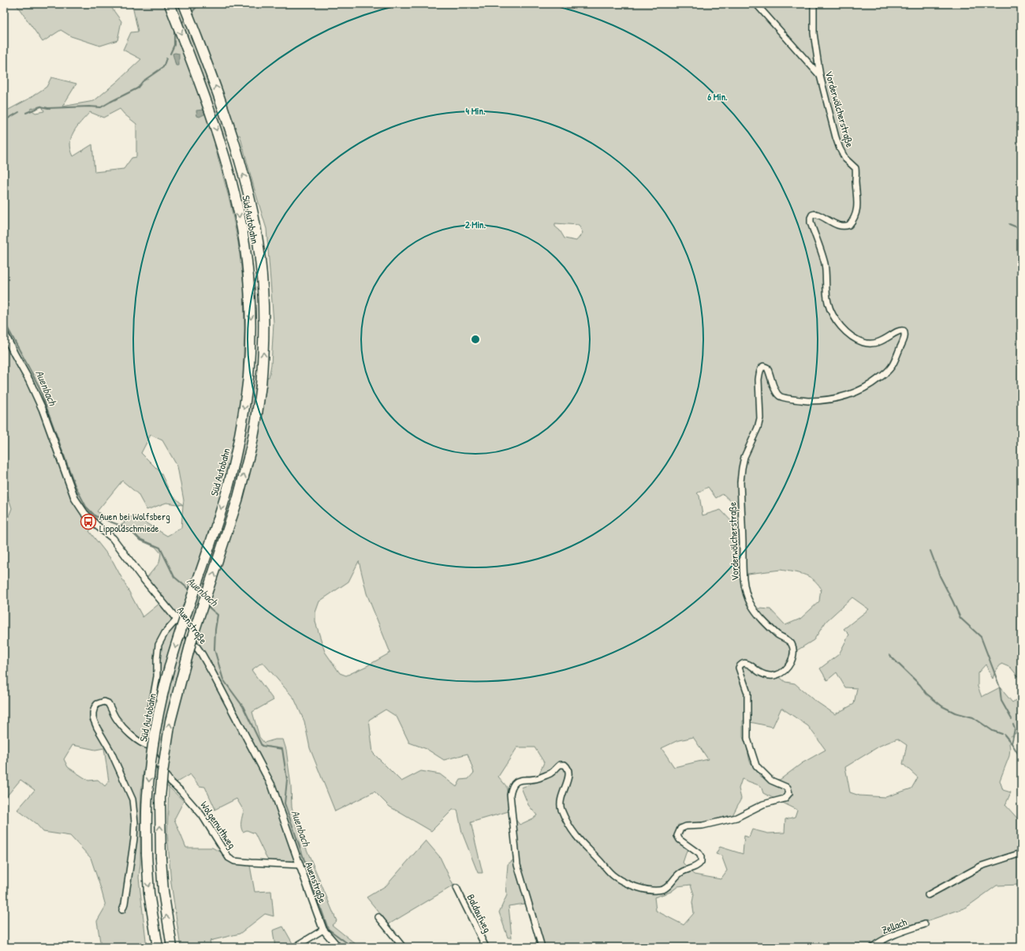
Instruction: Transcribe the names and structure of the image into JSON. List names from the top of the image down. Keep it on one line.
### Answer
{"streets":{"highway":["Süd Autobahn"],"street":["Vorderwölcherstraße","Auenstraße","Wolgemuthweg","Baldaufweg","Zellach"]},"crossings":[["Auenstraße","Wolgemuthweg"]],"water":["Auenbach"],"places":{"bus stop":["Auen bei Wolfsberg Lippoldschmiede"]},"rings":["6 Min.","4 Min.","2 Min."]}
